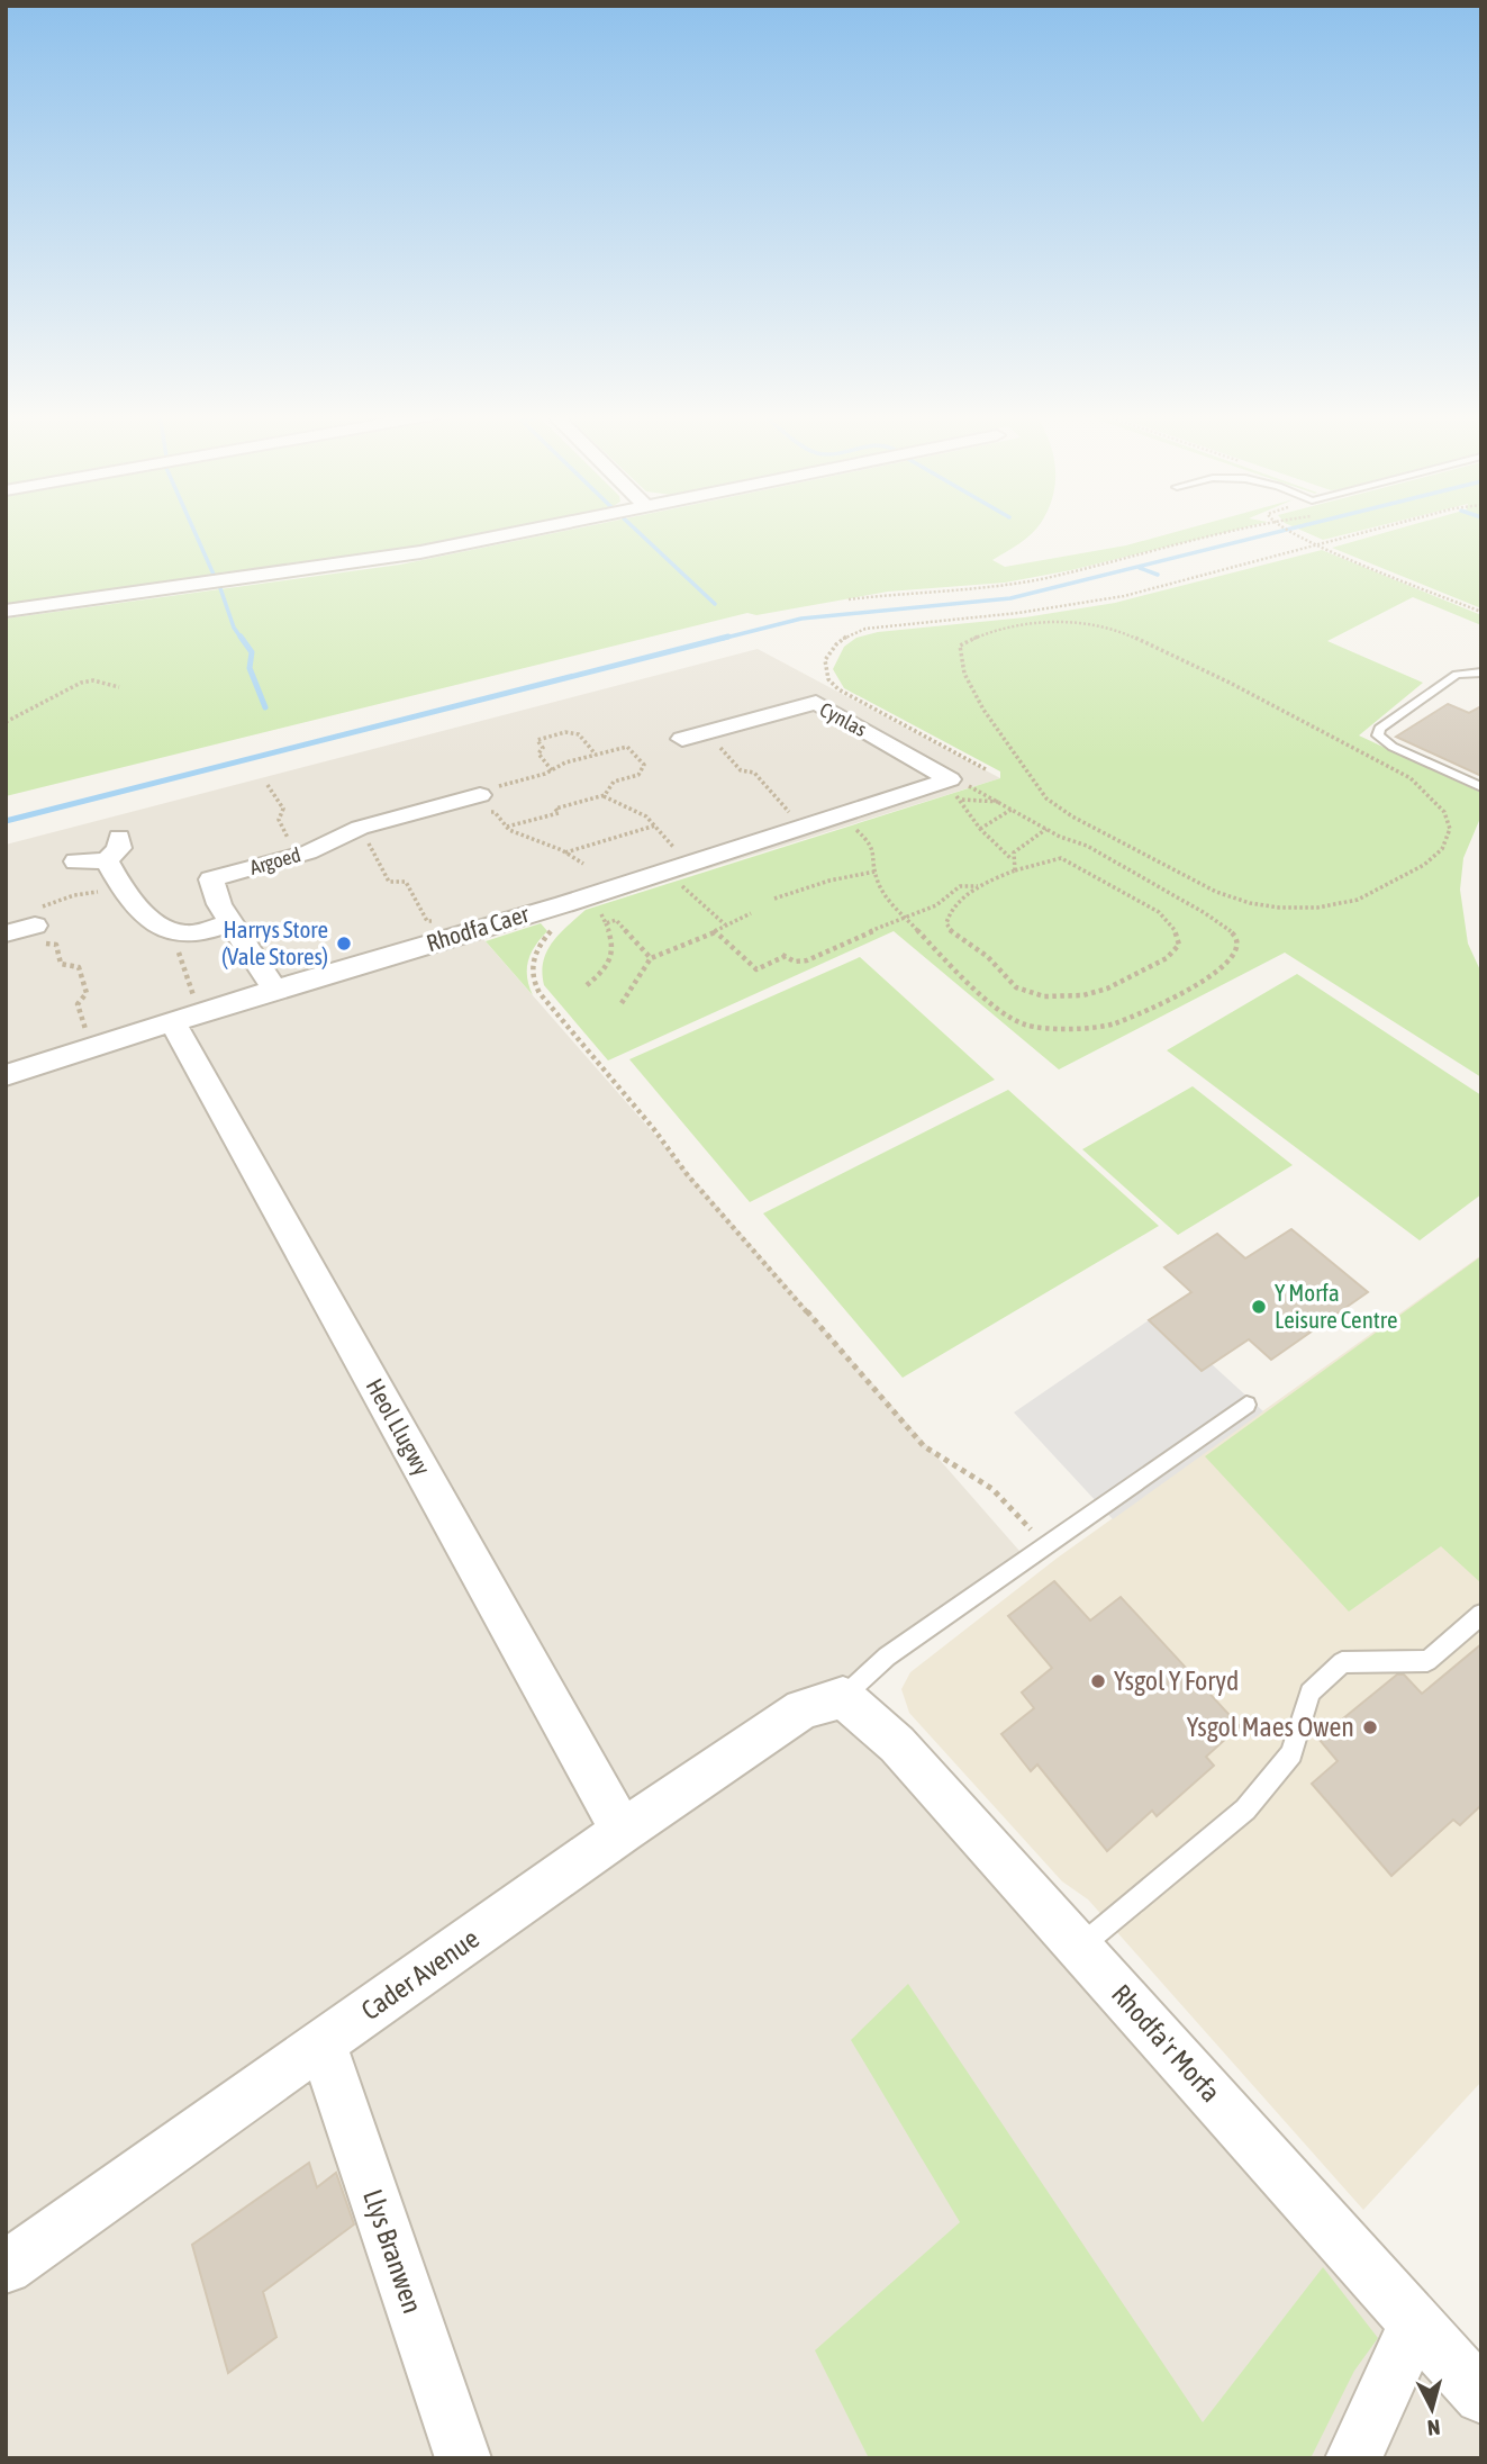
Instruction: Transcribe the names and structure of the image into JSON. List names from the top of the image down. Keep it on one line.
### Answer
{"streets":{"street":["Cynlas","Argoed","Rhodfa Caer","Heol Llugwy","Cader Avenue","Rhodfa'r Morfa","Llys Branwen"]},"crossings":[["Cynlas","Rhodfa Caer"],["Argoed","Rhodfa Caer"],["Rhodfa Caer","Heol Llugwy"],["Heol Llugwy","Cader Avenue"],["Cader Avenue","Rhodfa'r Morfa"],["Cader Avenue","Llys Branwen"]],"places":["Harrys Store (Vale Stores)","Y Morfa Leisure Centre","Ysgol Y Foryd","Ysgol Maes Owen"],"north":"bottom"}
